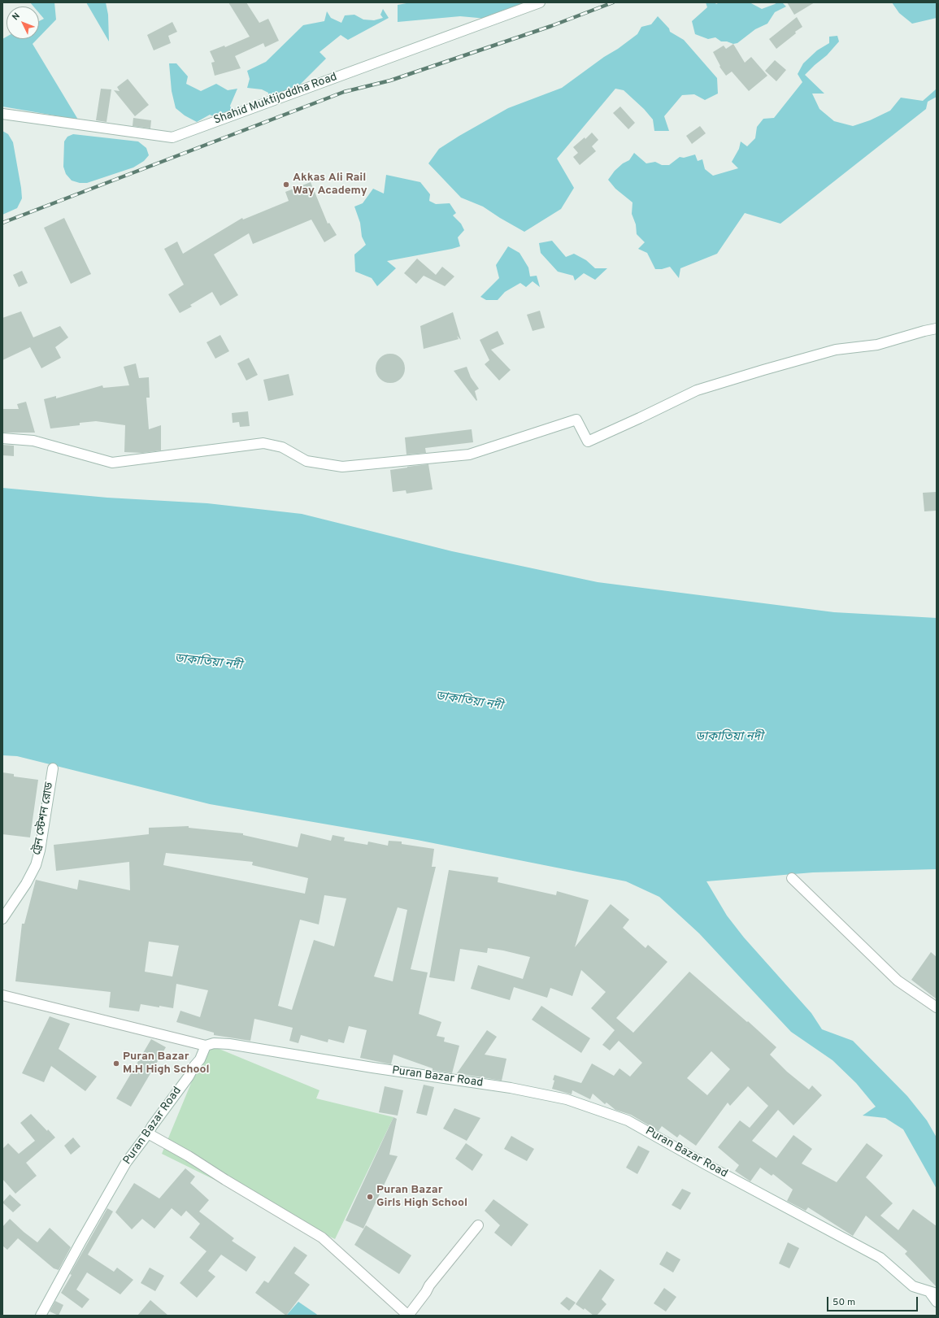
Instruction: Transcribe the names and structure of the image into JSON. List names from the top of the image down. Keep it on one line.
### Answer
{"streets":{"street":["Shahid Muktijoddha Road","ট্রেন স্টেশন রোড","Puran Bazar Road"]},"water":["ডাকাতিয়া নদী"],"places":["Akkas Ali Rail Way Academy","Puran Bazar M.H High School","Puran Bazar Girls High School"],"scale_bar":"50 m","north":"top left"}
